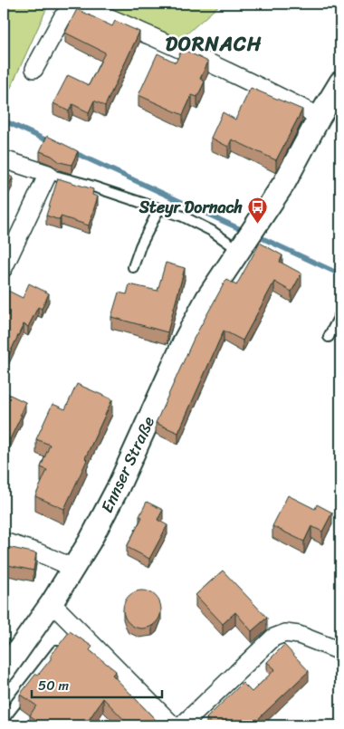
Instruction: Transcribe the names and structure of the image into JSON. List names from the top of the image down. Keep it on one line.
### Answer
{"streets":{"street":["Ennser Straße"]},"districts":["DORNACH"],"places":{"bus stop":["Steyr Dornach"]},"scale_bar":"50 m"}
